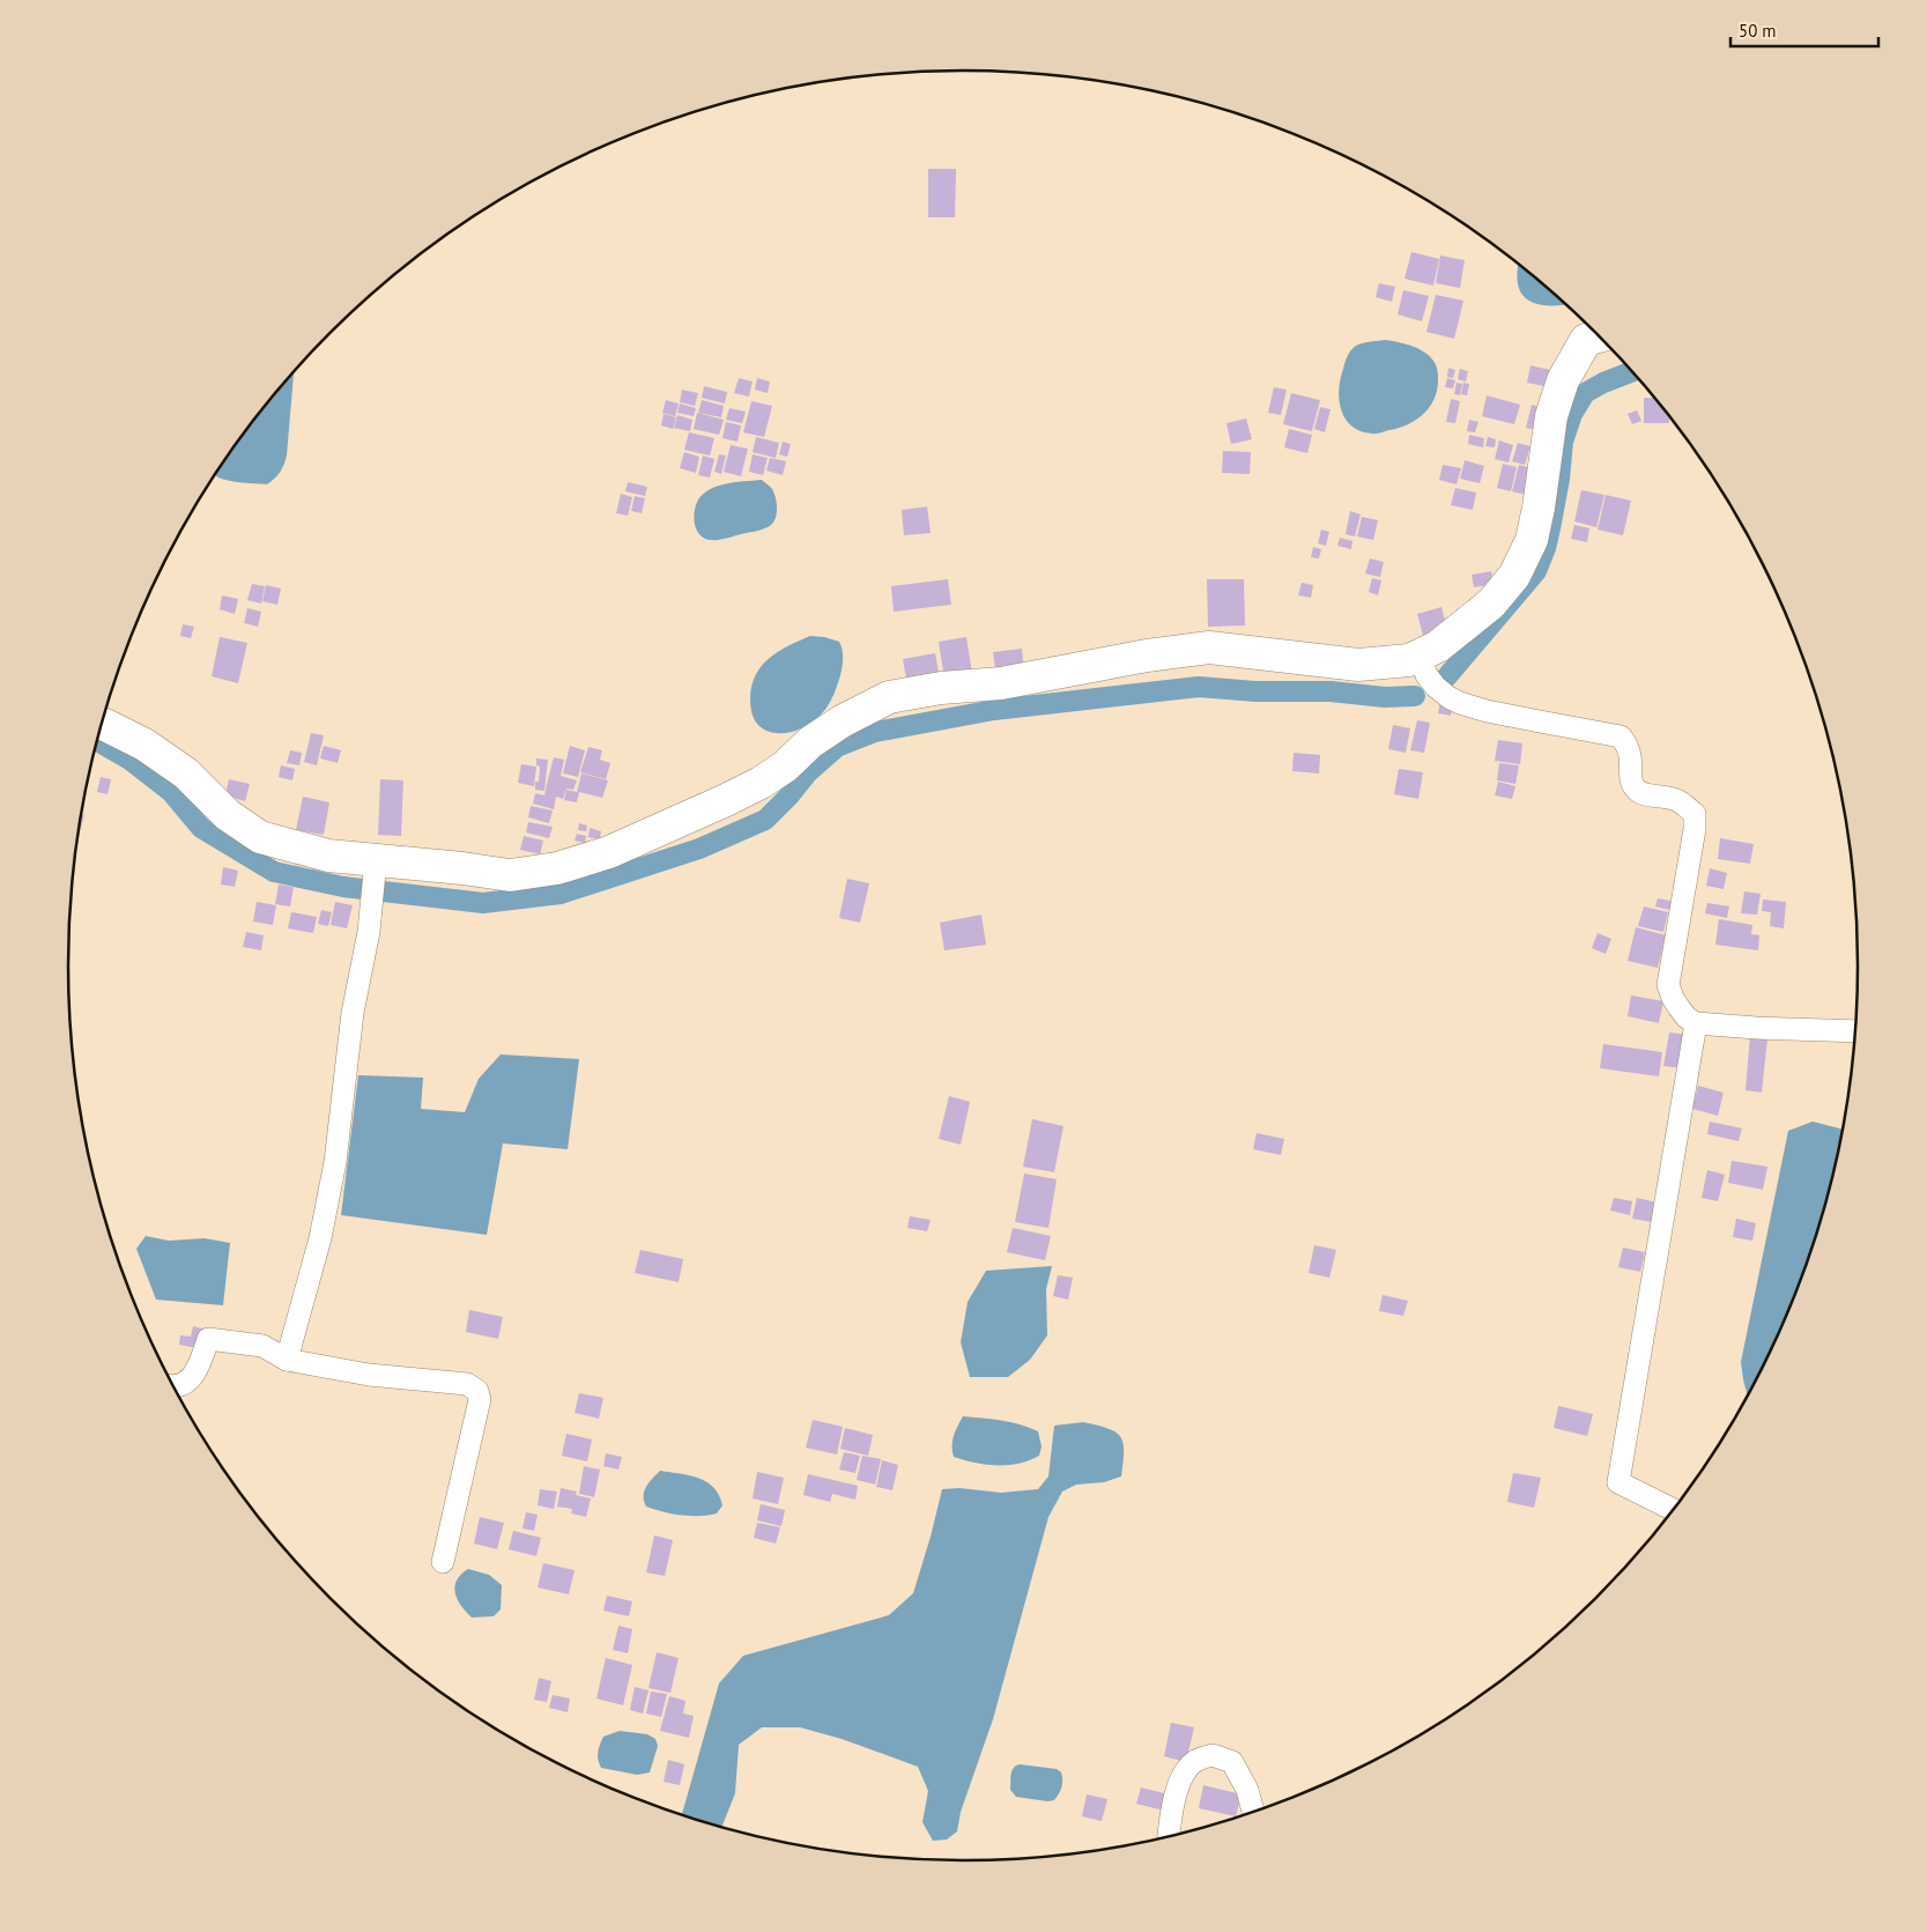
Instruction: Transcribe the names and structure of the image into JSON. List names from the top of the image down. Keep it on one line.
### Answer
{"scale_bar":"50 m"}
